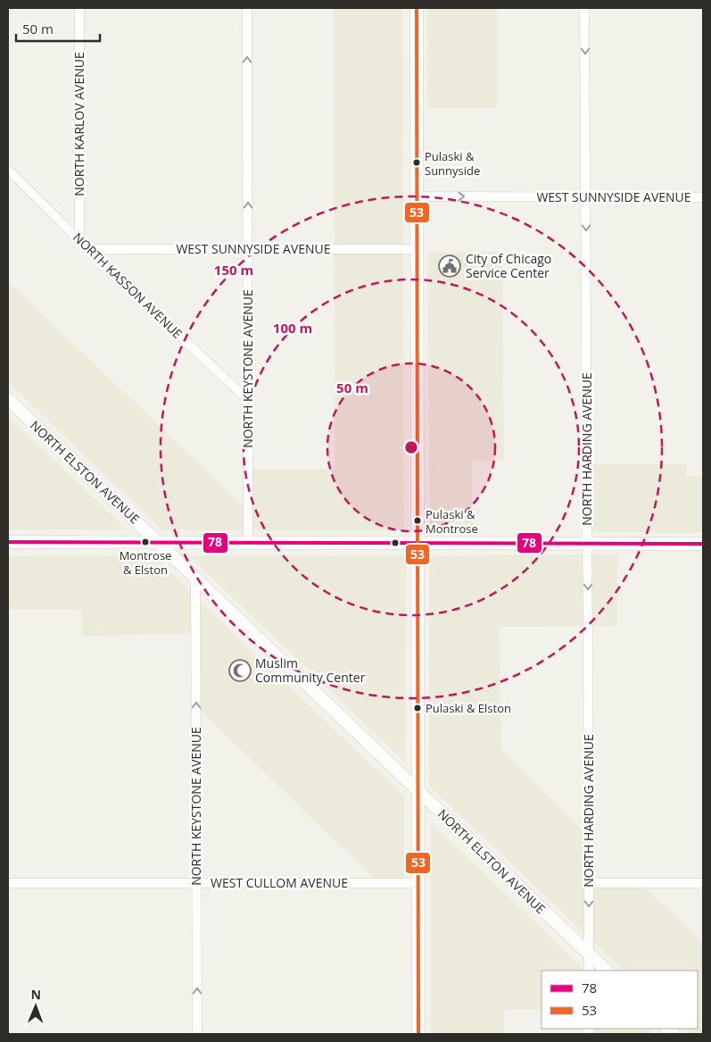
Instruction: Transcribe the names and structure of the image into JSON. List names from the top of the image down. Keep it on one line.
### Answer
{"streets":{"main road":["NORTH ELSTON AVENUE"],"street":["NORTH KARLOV AVENUE","WEST SUNNYSIDE AVENUE","NORTH KASSON AVENUE","NORTH KEYSTONE AVENUE","NORTH HARDING AVENUE","WEST CULLOM AVENUE"]},"crossings":[["NORTH KARLOV AVENUE","NORTH KASSON AVENUE"],["WEST SUNNYSIDE AVENUE","NORTH KASSON AVENUE"],["WEST SUNNYSIDE AVENUE","NORTH KEYSTONE AVENUE"],["WEST SUNNYSIDE AVENUE","NORTH HARDING AVENUE"],["NORTH KASSON AVENUE","NORTH KEYSTONE AVENUE"],["NORTH KEYSTONE AVENUE","NORTH ELSTON AVENUE"],["NORTH KEYSTONE AVENUE","WEST CULLOM AVENUE"],["NORTH HARDING AVENUE","NORTH ELSTON AVENUE"]],"one_way":["NORTH KEYSTONE AVENUE","NORTH HARDING AVENUE"],"places":{"other":["Pulaski & Sunnyside","Pulaski & Montrose","Montrose & Elston","Pulaski & Elston"],"public building":["City of Chicago Service Center"],"mosque":["Muslim Community Center"]},"lines":["transit line 53","transit line 78"],"legend":["78","53"],"scale_bar":"50 m","north":"top","rings":["150 m","100 m","50 m"]}
